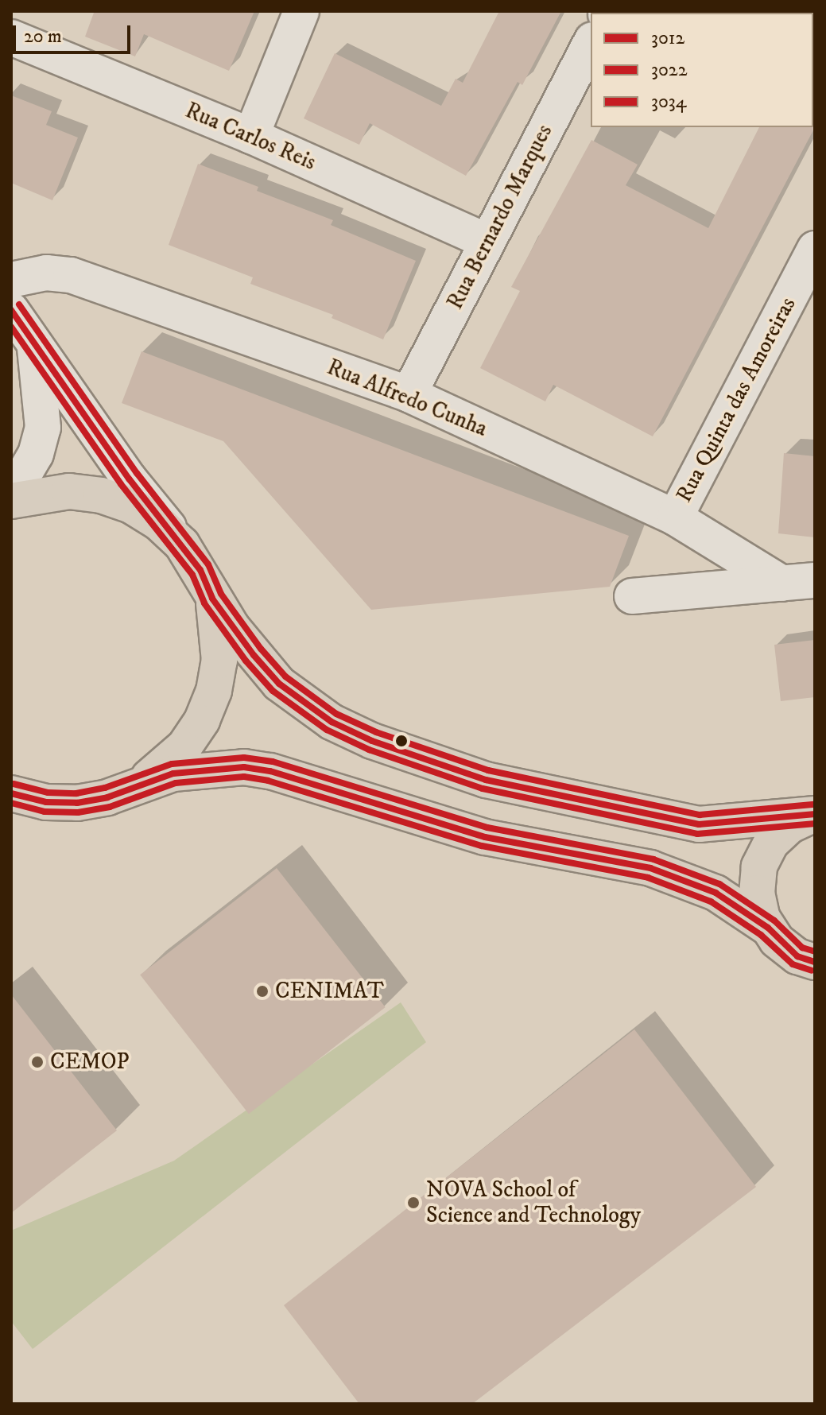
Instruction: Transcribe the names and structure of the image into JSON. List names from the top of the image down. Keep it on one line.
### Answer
{"streets":{"street":["Rua Carlos Reis","Rua Bernardo Marques","Rua Alfredo Cunha","Rua Quinta das Amoreiras"]},"crossings":[["Rua Carlos Reis","Rua Bernardo Marques"],["Rua Bernardo Marques","Rua Alfredo Cunha"],["Rua Alfredo Cunha","Rua Quinta das Amoreiras"]],"places":["CENIMAT","CEMOP","NOVA School of Science and Technology"],"lines":["transit line 3034","transit line 3012","transit line 3022"],"legend":["3012","3022","3034"],"scale_bar":"20 m"}
